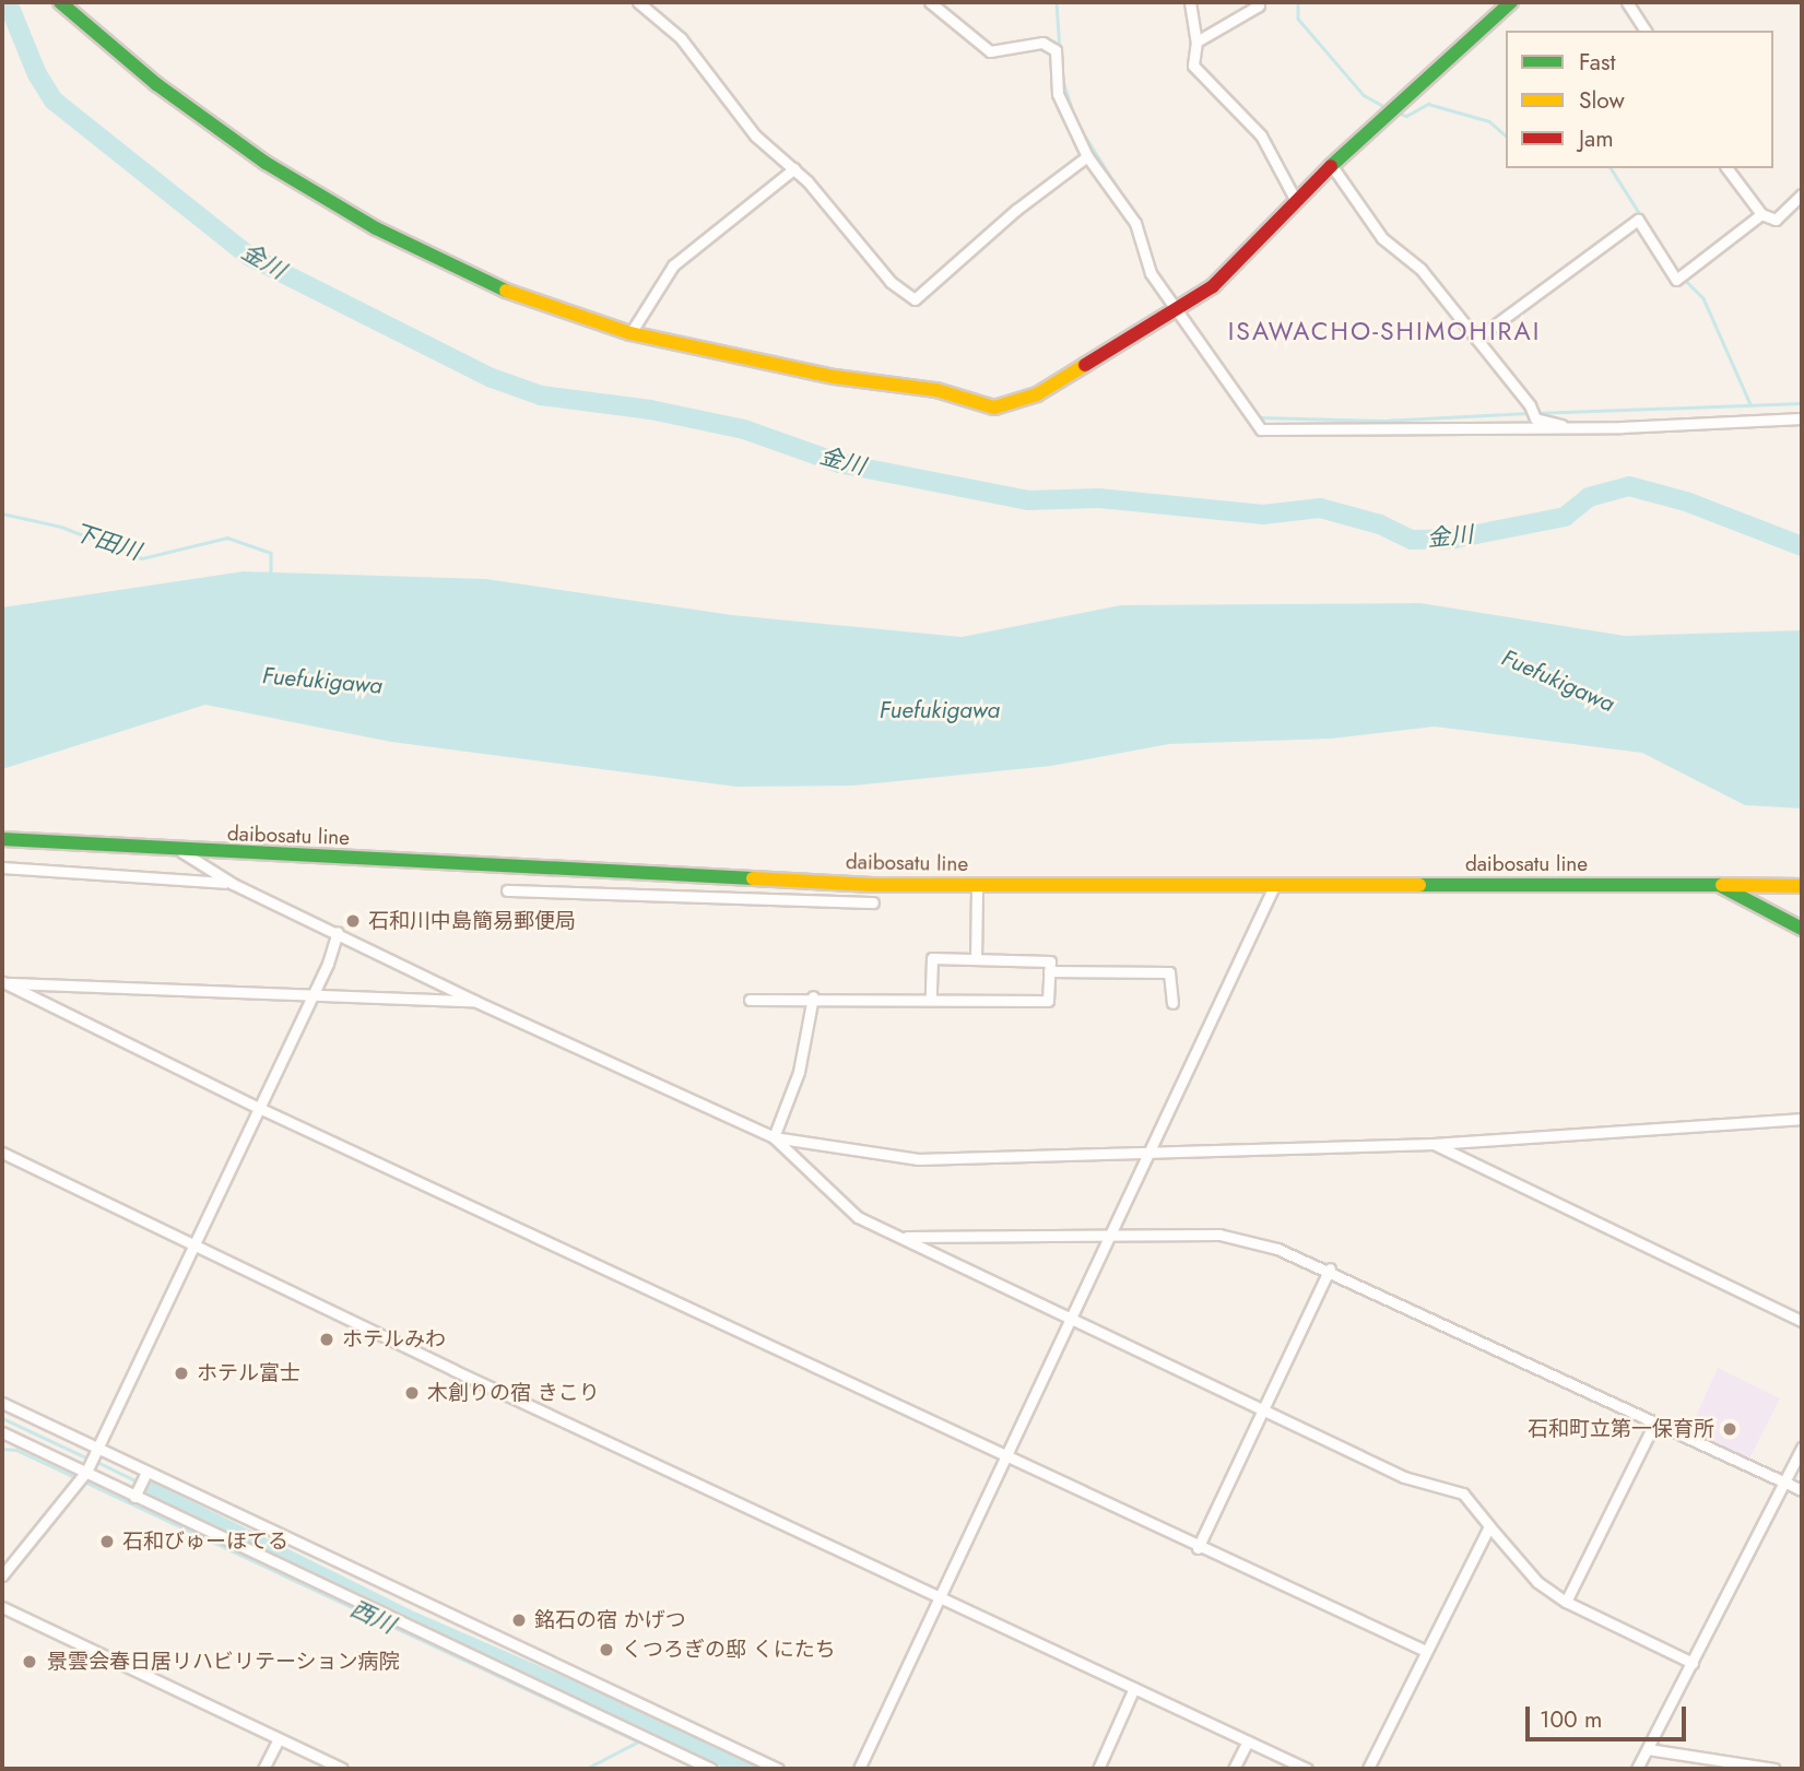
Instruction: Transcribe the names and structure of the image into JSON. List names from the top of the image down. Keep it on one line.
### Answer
{"streets":{"main road":["daibosatu line"]},"districts":["ISAWACHO-SHIMOHIRAI"],"water":["金川","下田川","Fuefukigawa","西川"],"places":["石和川中島簡易郵便局","ホテルみわ","ホテル富士","木創りの宿 きこり","石和町立第一保育所","石和びゅーほてる","銘石の宿 かげつ","くつろぎの邸 くにたち","景雲会春日居リハビリテーション病院"],"legend":["Fast","Slow","Jam"],"scale_bar":"100 m"}
